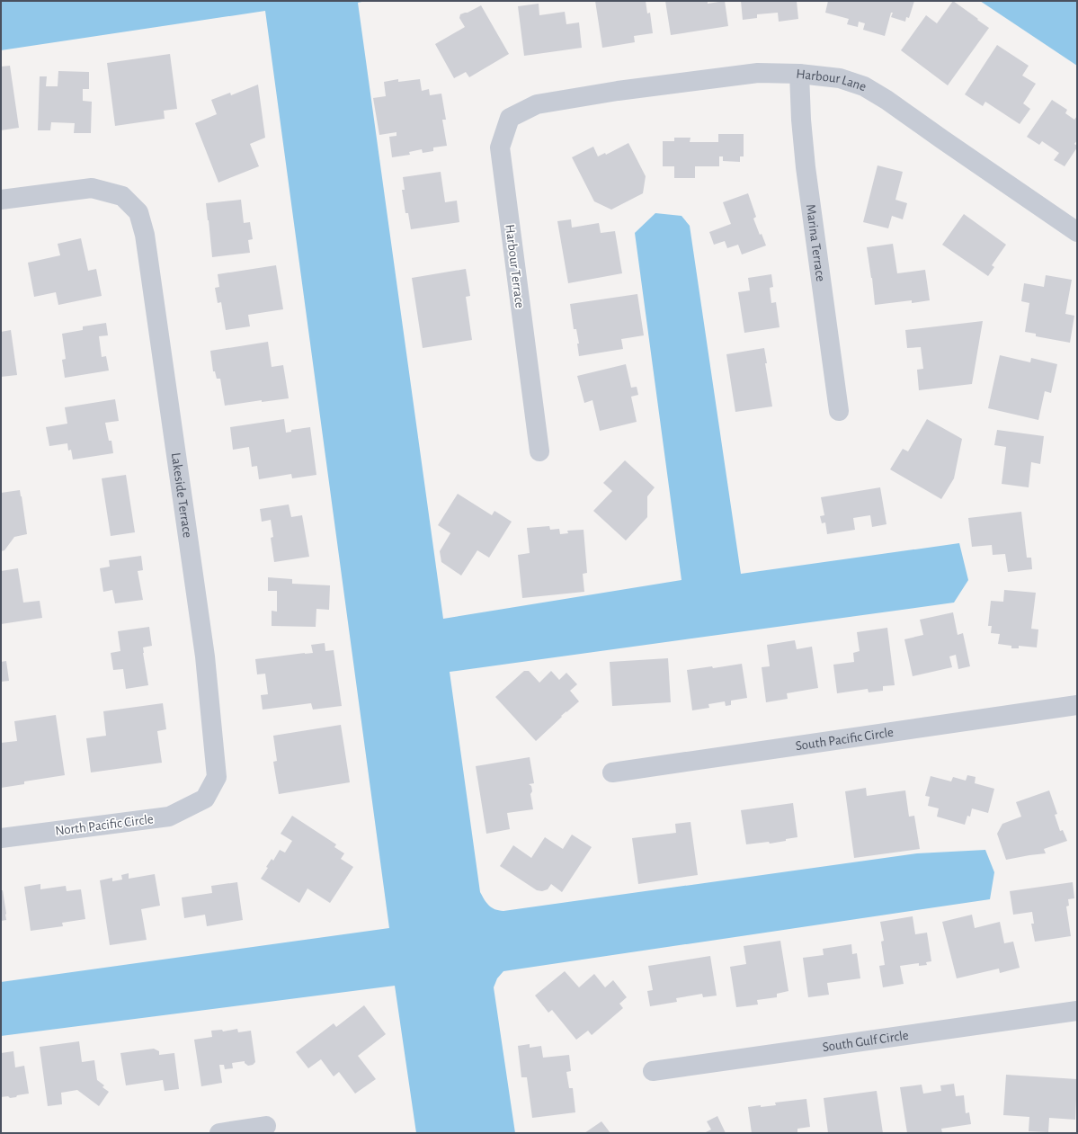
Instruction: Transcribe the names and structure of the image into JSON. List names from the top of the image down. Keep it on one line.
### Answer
{"streets":{"street":["Harbour Lane","Marina Terrace","Harbour Terrace","Lakeside Terrace","South Pacific Circle","North Pacific Circle","South Gulf Circle"]},"crossings":[["Harbour Lane","Marina Terrace"],["Harbour Lane","Harbour Terrace"],["Lakeside Terrace","North Pacific Circle"]]}
